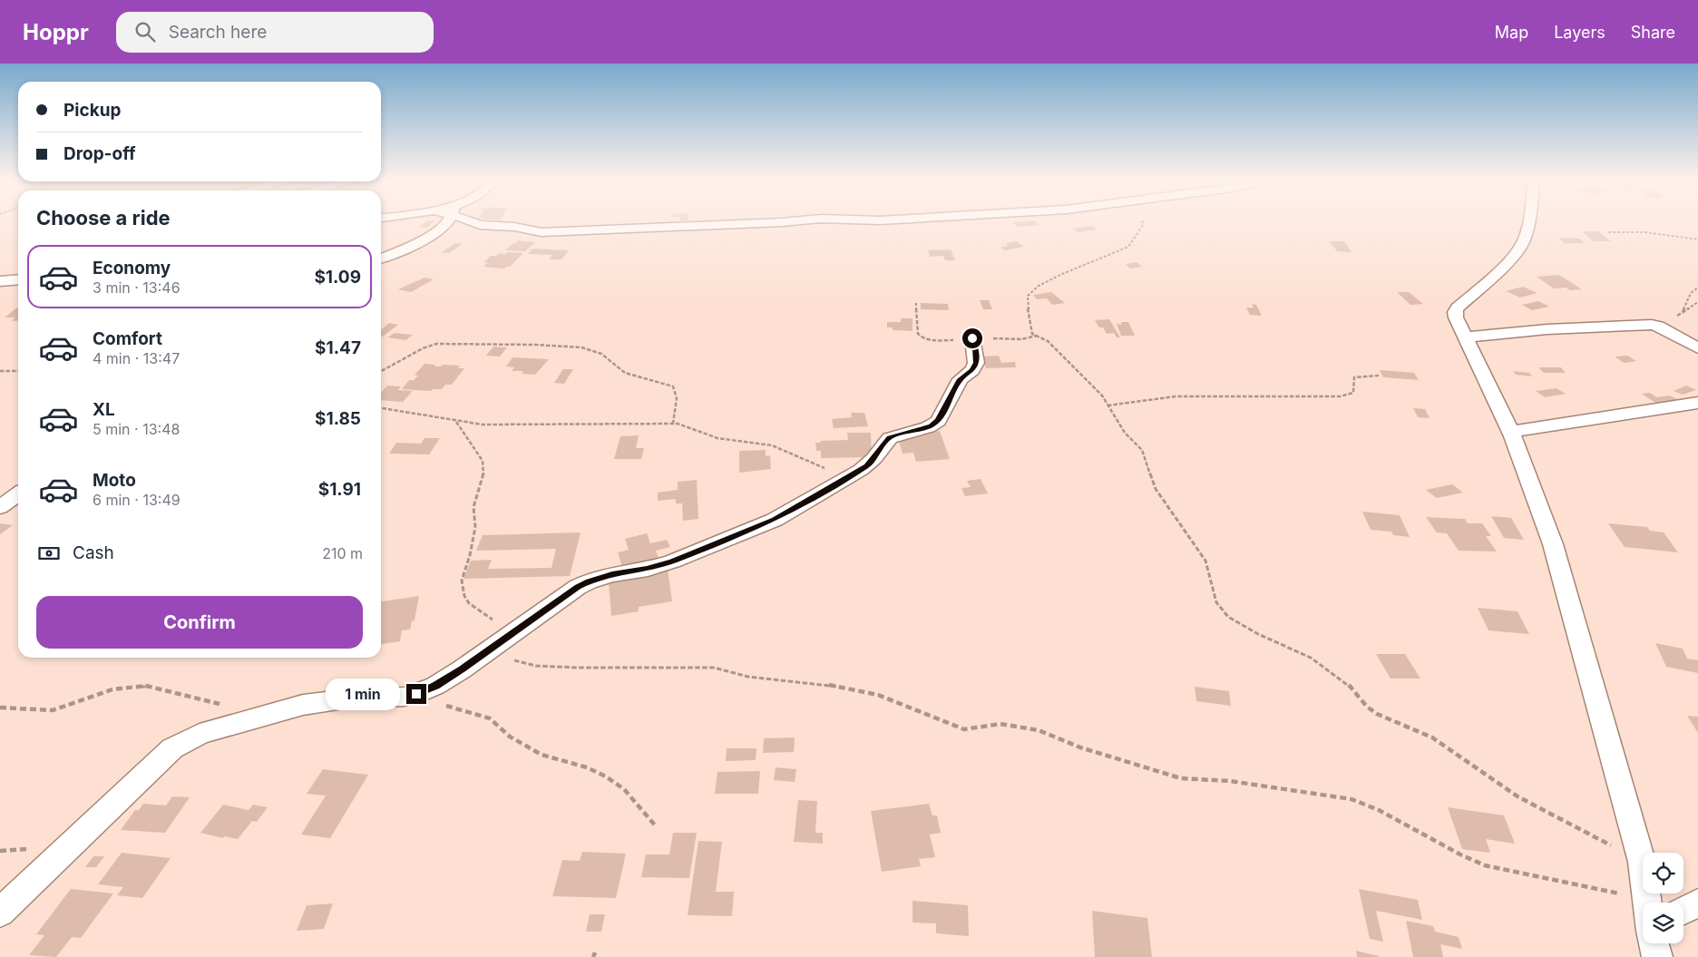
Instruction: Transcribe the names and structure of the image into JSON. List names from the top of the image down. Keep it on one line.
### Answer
{"page":{"header":"Hoppr","search":"Search here","nav":["Map","Layers","Share"],"banner":["Pickup","Drop-off"],"heading":"Choose a ride","list":[{"name":"Economy","note":"3 min · 13:46","value":"$1.09"},{"name":"Comfort","note":"4 min · 13:47","value":"$1.47"},{"name":"XL","note":"5 min · 13:48","value":"$1.85"},{"name":"Moto","note":"6 min · 13:49","value":"$1.91"}],"pay":["Cash","210 m"],"buttons":"Confirm","bubble":"1 min"}}
